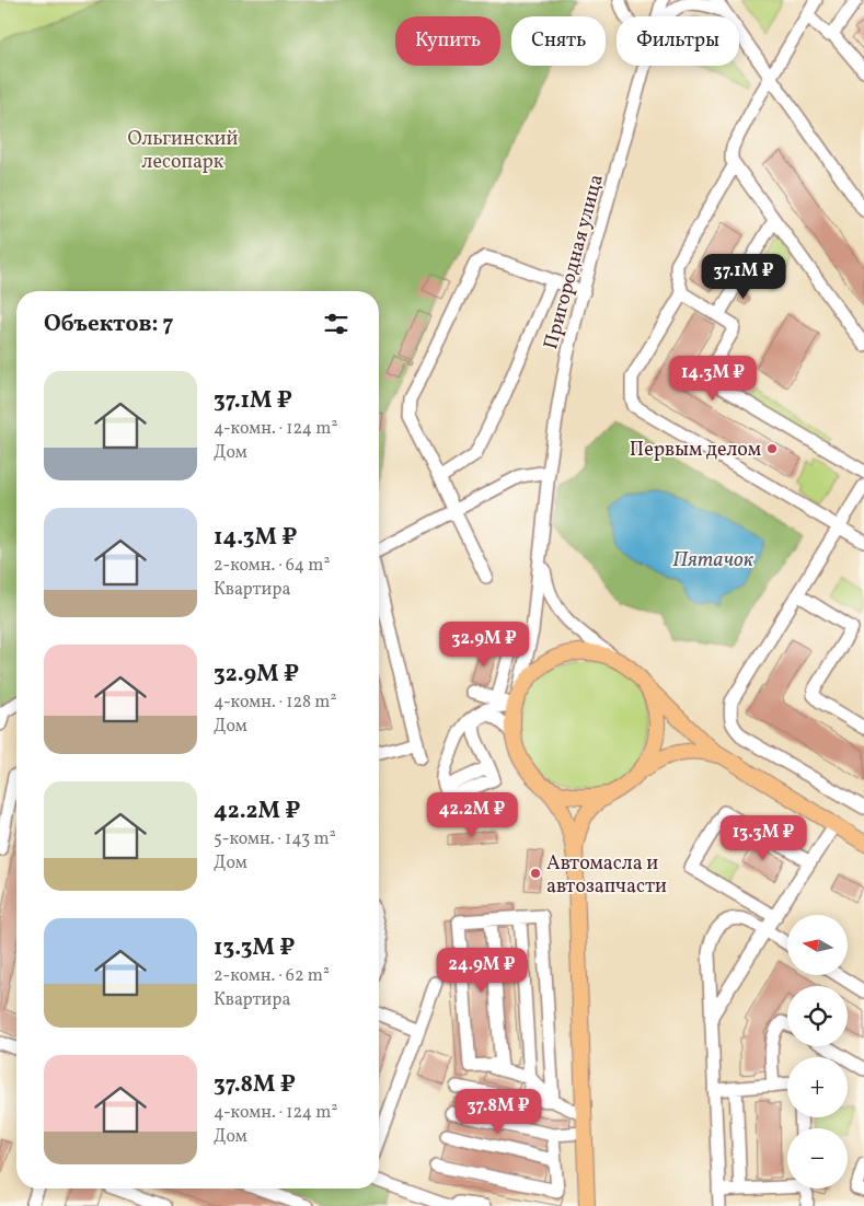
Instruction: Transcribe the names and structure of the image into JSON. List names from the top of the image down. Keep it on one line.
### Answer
{"streets":{"street":["Пригородная улица"]},"water":["Пятачок"],"parks":["Ольгинский лесопарк"],"places":["Первым делом","Автомасла и автозапчасти"],"north":"left","page":{"chip":["Купить","Снять","Фильтры"],"price":["37.1M ₽","14.3M ₽","32.9M ₽","42.2M ₽","13.3M ₽","24.9M ₽","37.8M ₽"],"heading":"Объектов: 7","list":[{"name":"37.1M ₽","note":"4-комн. · 124 m² · Дом"},{"name":"14.3M ₽","note":"2-комн. · 64 m² · Квартира"},{"name":"32.9M ₽","note":"4-комн. · 128 m² · Дом"},{"name":"42.2M ₽","note":"5-комн. · 143 m² · Дом"},{"name":"13.3M ₽","note":"2-комн. · 62 m² · Квартира"},{"name":"37.8M ₽","note":"4-комн. · 124 m² · Дом"}],"map_buttons":["+","−"]}}
